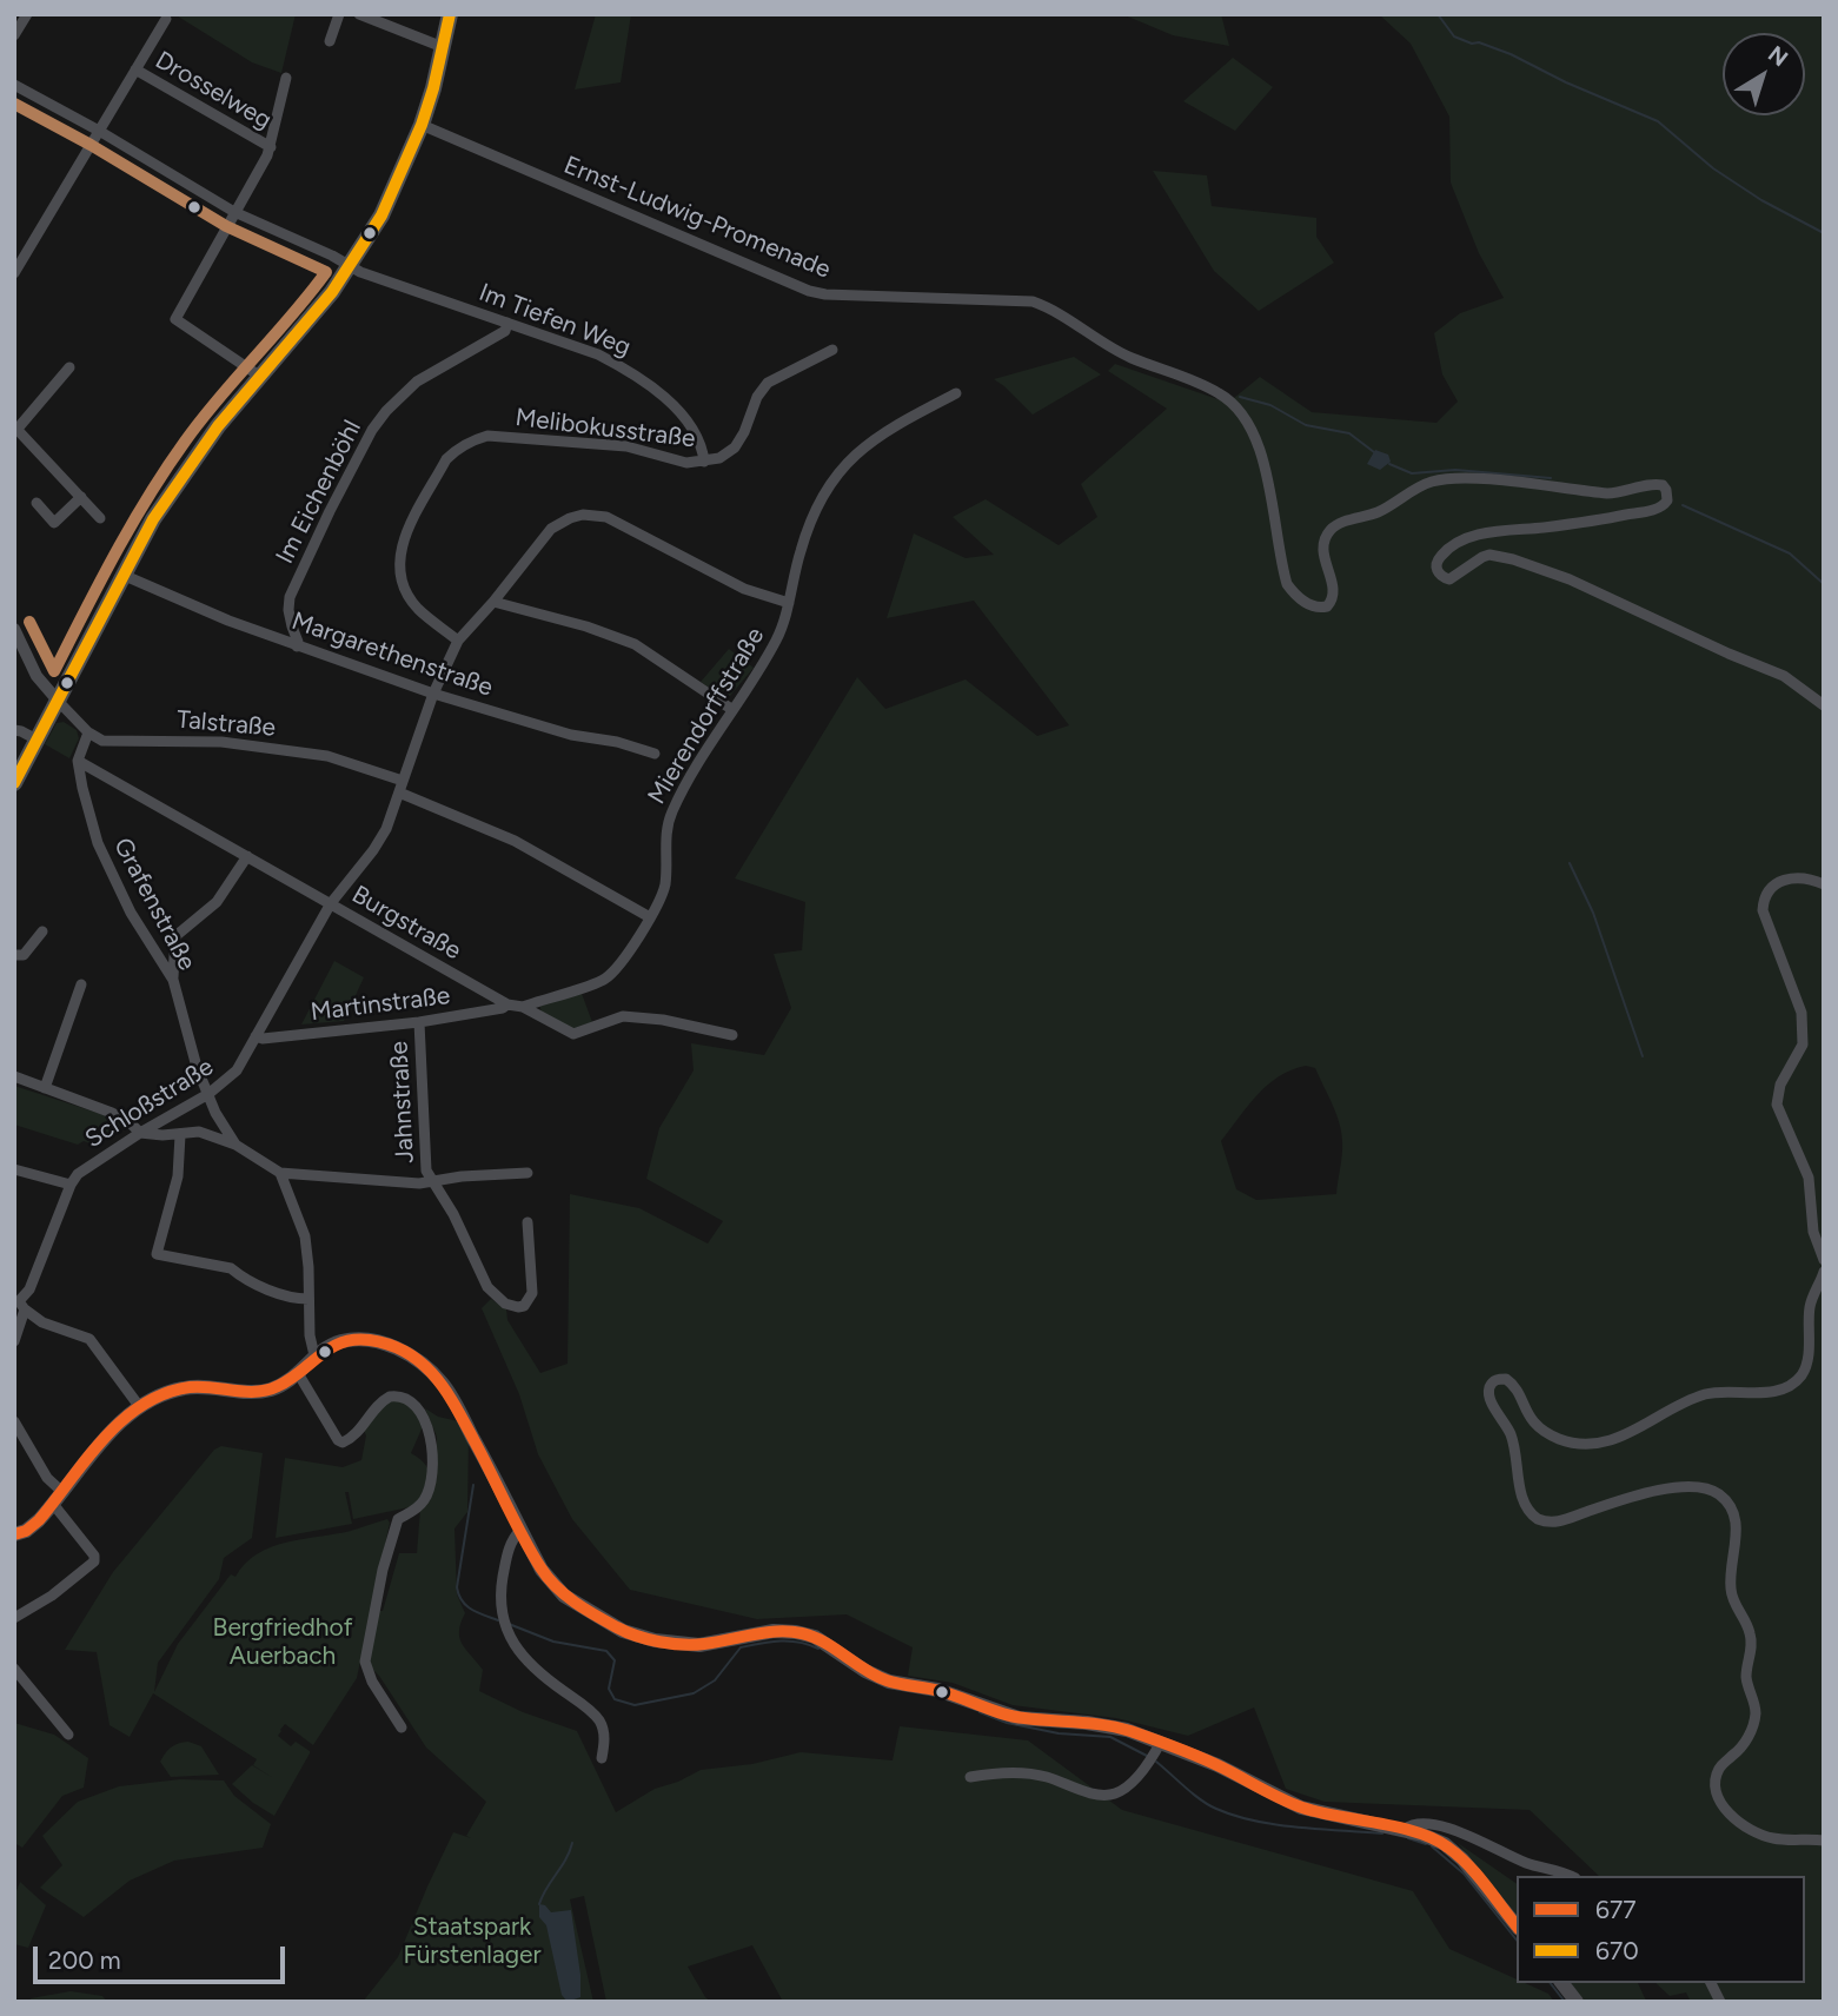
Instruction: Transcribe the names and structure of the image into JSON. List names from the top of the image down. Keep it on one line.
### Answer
{"streets":{"street":["Drosselweg","Ernst-Ludwig-Promenade","Im Tiefen Weg","Melibokusstraße","Im Eichenböhl","Margarethenstraße","Mierendorffstraße","Talstraße","Grafenstraße","Burgstraße","Martinstraße","Jahnstraße","Schloßstraße"]},"crossings":[["Im Tiefen Weg","Melibokusstraße"],["Im Tiefen Weg","Im Eichenböhl"],["Melibokusstraße","Schloßstraße"],["Im Eichenböhl","Margarethenstraße"],["Margarethenstraße","Schloßstraße"],["Mierendorffstraße","Burgstraße"],["Mierendorffstraße","Schloßstraße"],["Talstraße","Schloßstraße"],["Grafenstraße","Burgstraße"],["Grafenstraße","Schloßstraße"],["Burgstraße","Martinstraße"],["Burgstraße","Schloßstraße"],["Martinstraße","Jahnstraße"],["Martinstraße","Schloßstraße"]],"parks":["Bergfriedhof Auerbach","Staatspark Fürstenlager"],"lines":["transit line 670","transit line 677"],"legend":["677","670"],"scale_bar":"200 m","north":"top right"}
